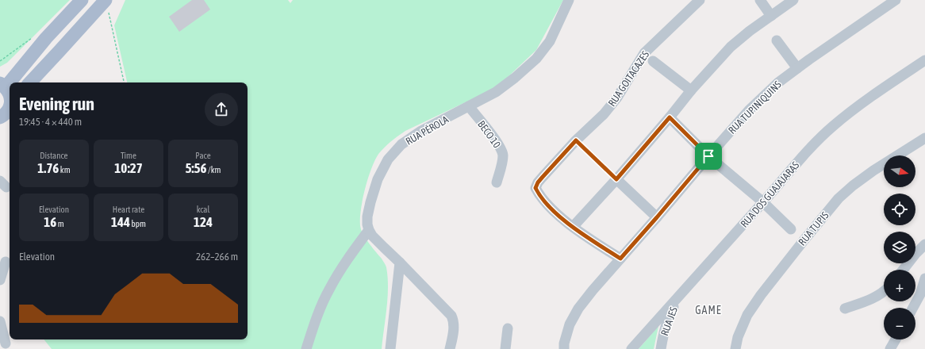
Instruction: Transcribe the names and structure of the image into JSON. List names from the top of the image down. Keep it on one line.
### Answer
{"streets":{"street":["RUA GOITACAZES","RUA TUPINIQUINS","RUA PÉROLA","BECO 10","RUA DOS GUAJAJARAS","RUA TUPIS","RUA JES"]},"crossings":[["RUA PÉROLA","BECO 10"],["RUA DOS GUAJAJARAS","RUA JES"]],"districts":["GAME"],"north":"right","page":{"heading":["Evening run","19:45 · 4 × 440 m"],"stats":[["Distance","1.76 km"],["Time","10:27"],["Pace","5:56 /km"],["Elevation","16 m"],["Heart rate","144 bpm"],["kcal","124"]],"map_buttons":["+","−"],"chart":["Elevation","262–266 m"]}}
